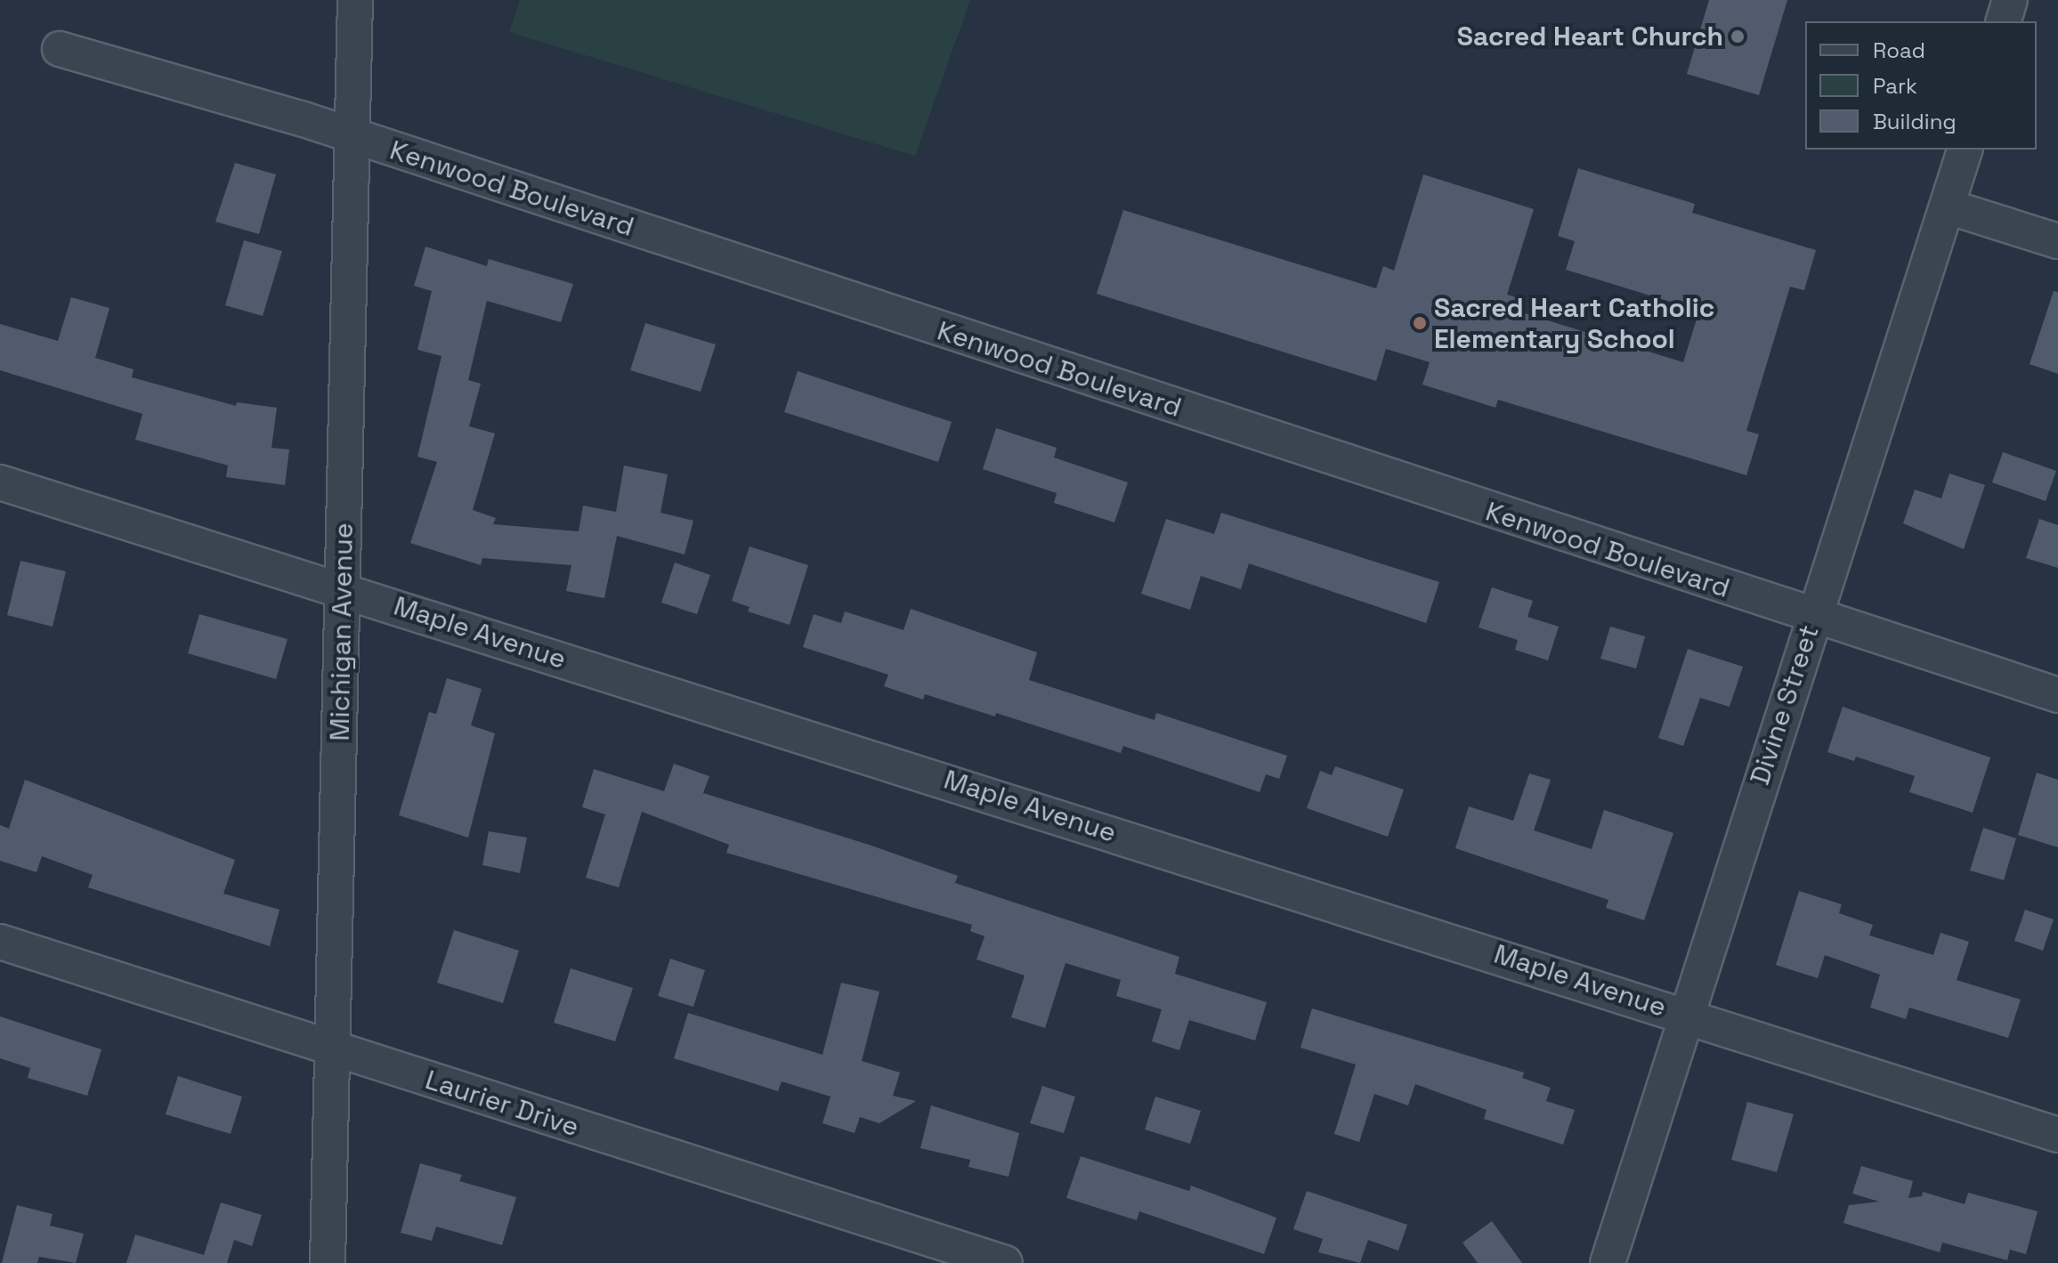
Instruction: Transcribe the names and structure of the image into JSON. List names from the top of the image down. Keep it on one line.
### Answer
{"streets":{"street":["Kenwood Boulevard","Michigan Avenue","Maple Avenue","Divine Street","Laurier Drive"]},"crossings":[["Kenwood Boulevard","Michigan Avenue"],["Kenwood Boulevard","Divine Street"],["Michigan Avenue","Maple Avenue"],["Michigan Avenue","Laurier Drive"],["Maple Avenue","Divine Street"]],"places":["Sacred Heart Church","Sacred Heart Catholic Elementary School"],"legend":["Road","Park","Building"]}
